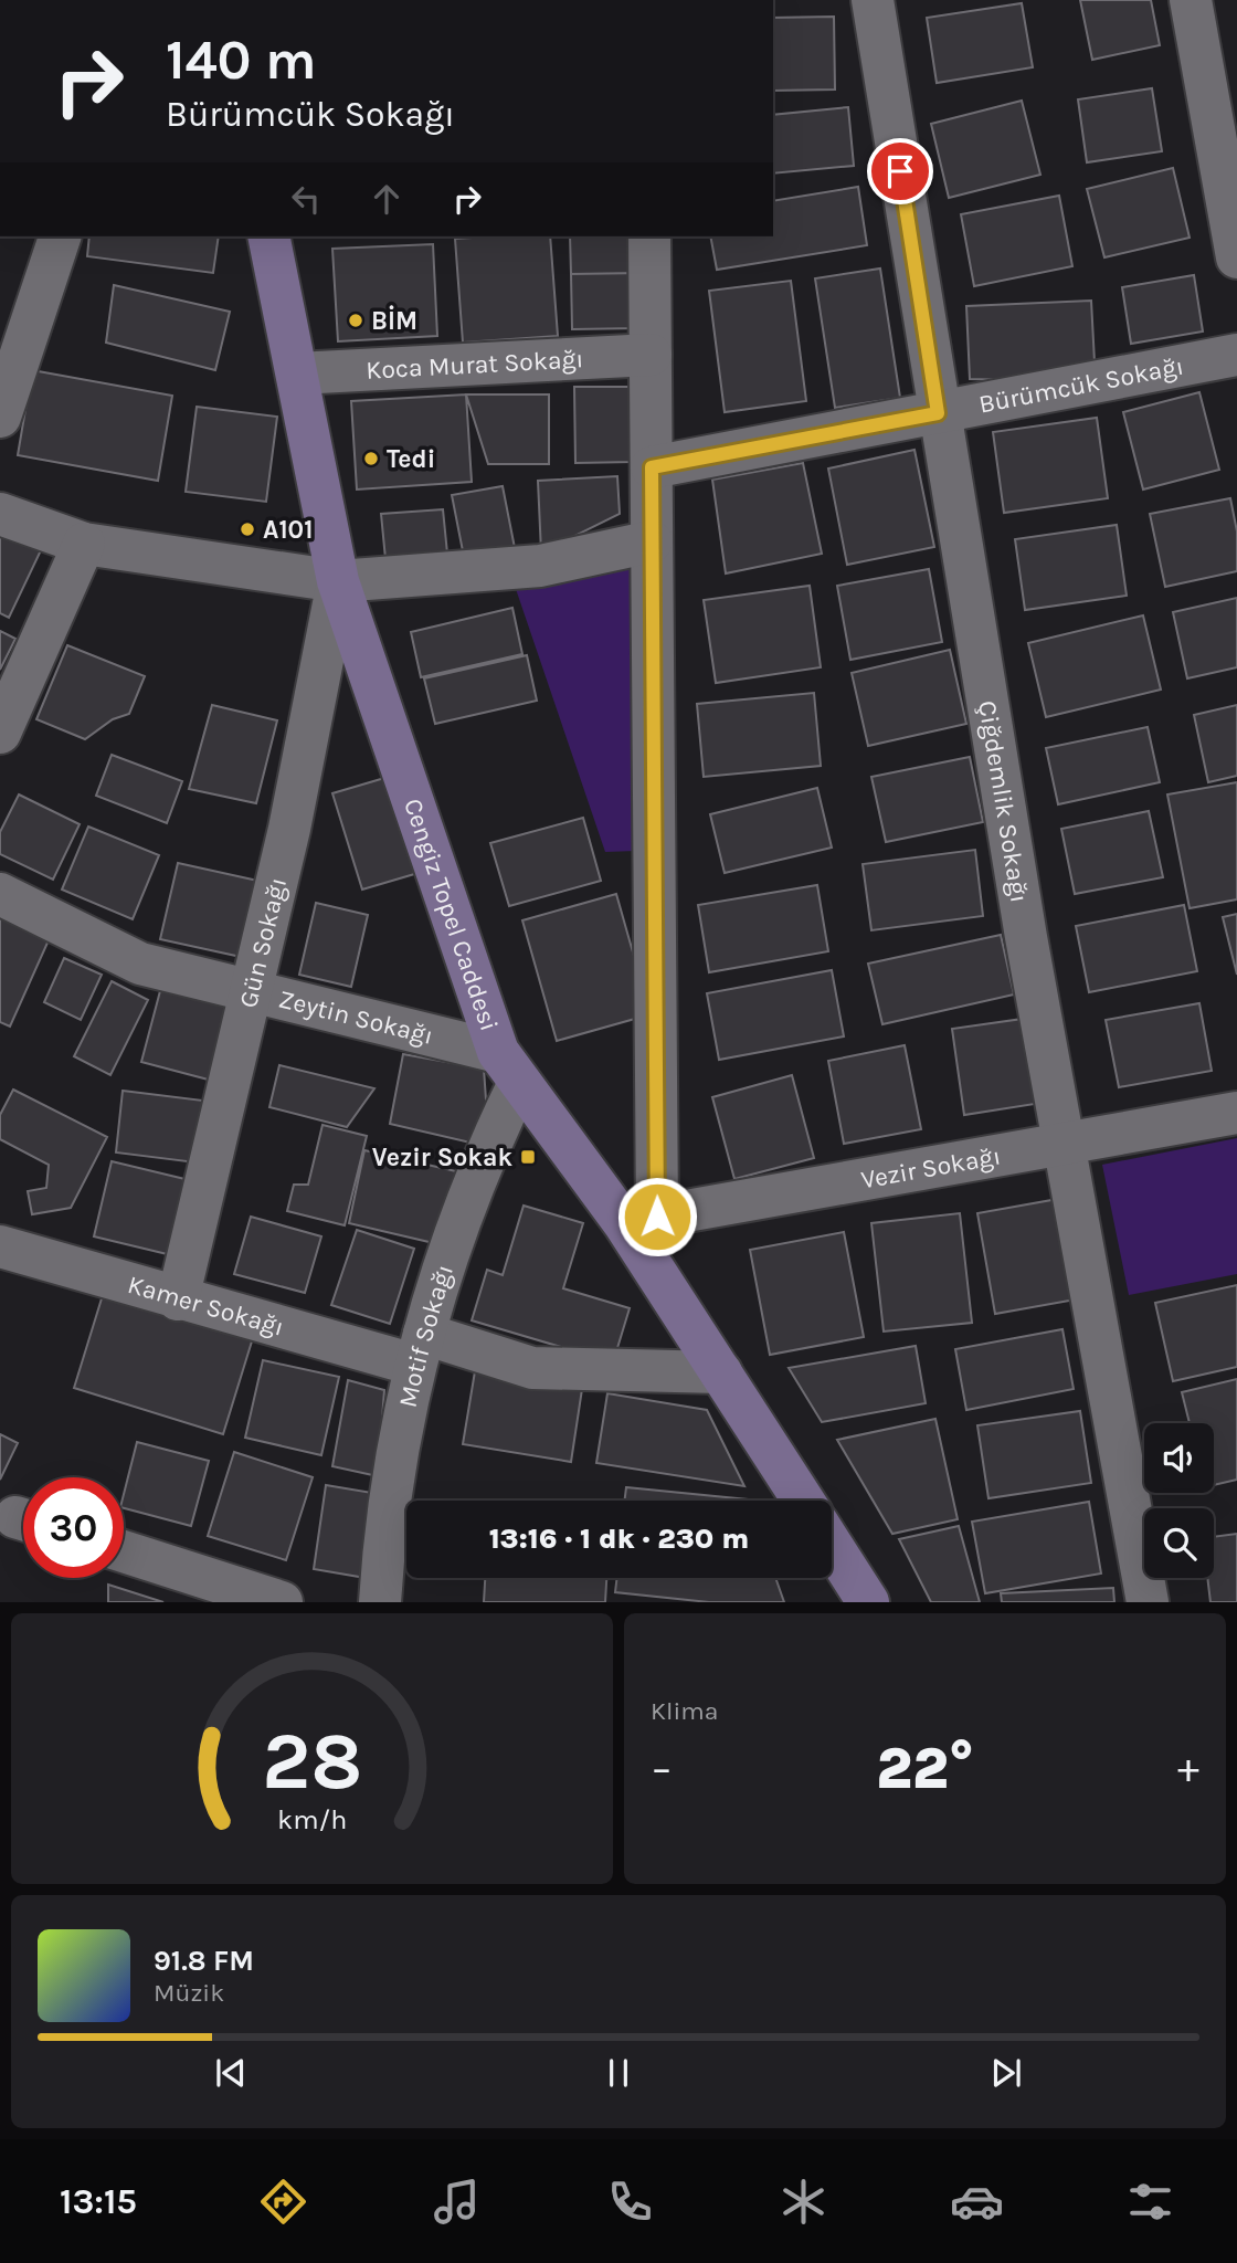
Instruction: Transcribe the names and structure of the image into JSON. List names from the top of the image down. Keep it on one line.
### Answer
{"streets":{"street":["Koca Murat Sokağı","Bürümcük Sokağı","Çiğdemlik Sokağı","Cengiz Topel Caddesi","Gün Sokağı","Zeytin Sokağı","Vezir Sokağı","Kamer Sokağı","Motif Sokağı"]},"crossings":[["Koca Murat Sokağı","Cengiz Topel Caddesi"],["Bürümcük Sokağı","Çiğdemlik Sokağı"],["Çiğdemlik Sokağı","Vezir Sokağı"],["Cengiz Topel Caddesi","Gün Sokağı"],["Cengiz Topel Caddesi","Zeytin Sokağı"],["Cengiz Topel Caddesi","Vezir Sokağı"],["Cengiz Topel Caddesi","Kamer Sokağı"],["Cengiz Topel Caddesi","Motif Sokağı"],["Gün Sokağı","Zeytin Sokağı"],["Gün Sokağı","Kamer Sokağı"],["Zeytin Sokağı","Motif Sokağı"],["Kamer Sokağı","Motif Sokağı"]],"places":{"other":["BİM","Tedi","A101"],"transit":["Vezir Sokak"]},"page":{"turn":["140 m","Bürümcük Sokağı"],"limit":"30","trip":"13:16 · 1 dk · 230 m","tile":"Klima","heat":["−","22°","+"],"song":["91.8 FM","Müzik"],"tabs":"13:15","gauge":["28","km/h"]}}
